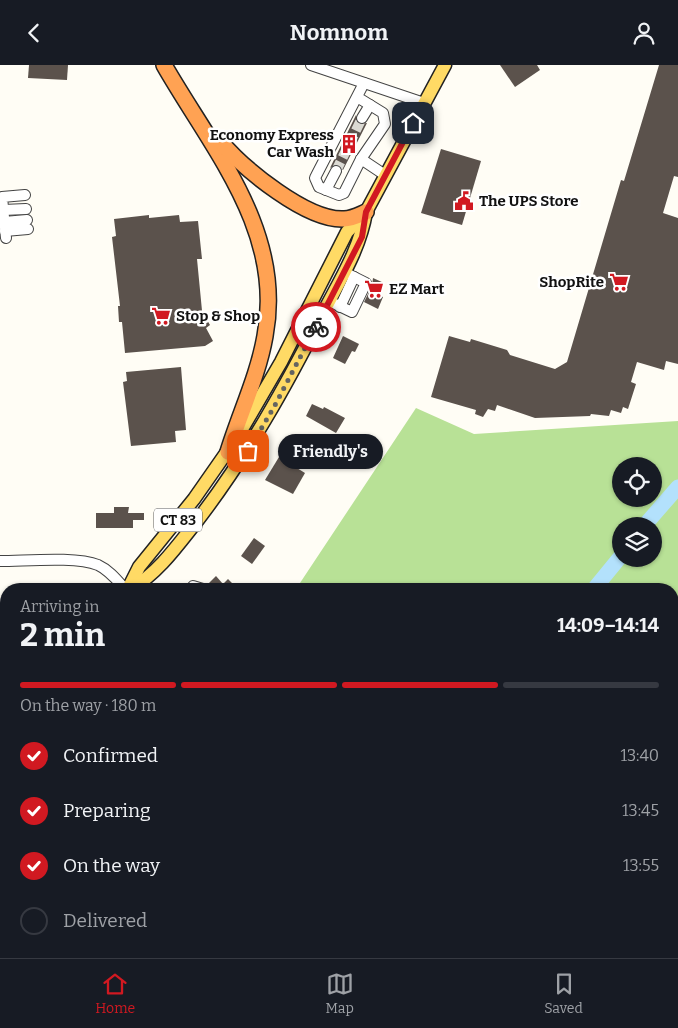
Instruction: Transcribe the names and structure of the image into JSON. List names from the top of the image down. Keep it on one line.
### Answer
{"streets":{"main road":["CT 83"]},"places":{"building":["Economy Express Car Wash"],"public building":["The UPS Store"],"supermarket":["ShopRite","EZ Mart","Stop & Shop"],"other":["Friendly's"]},"page":{"header":"Nomnom","bubble":"Friendly's","heading":["2 min","Arriving in","14:09–14:14"],"bar":"On the way · 180 m","list":[["Confirmed","13:40"],["Preparing","13:45"],["On the way","13:55"],"Delivered"],"tabs":["Home","Map","Saved"]}}
